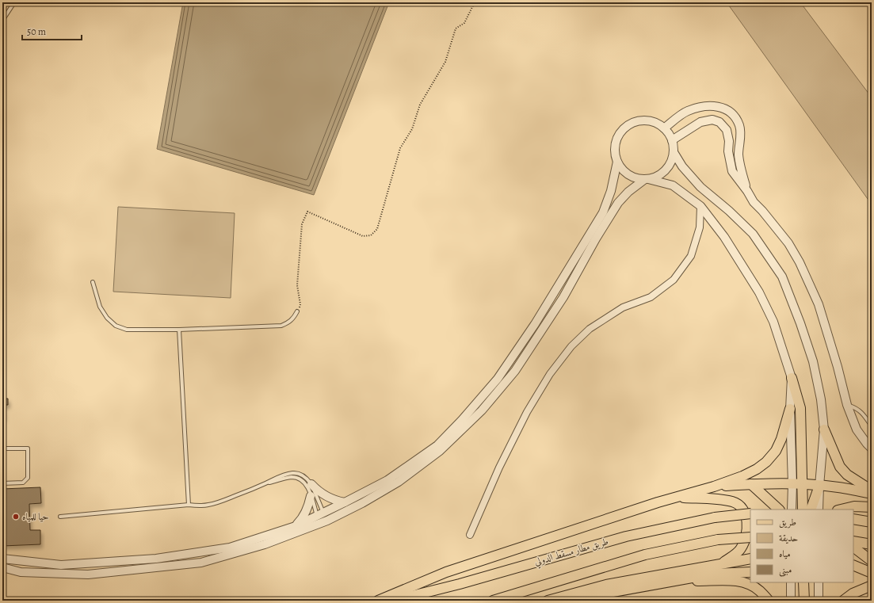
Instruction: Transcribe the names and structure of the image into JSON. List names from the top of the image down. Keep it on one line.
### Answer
{"streets":{"main road":["طريق مطار مسقط الدولي"]},"places":["حيا للمياه"],"legend":["طريق","حديقة","مياه","مبنى"],"scale_bar":"50 m"}
